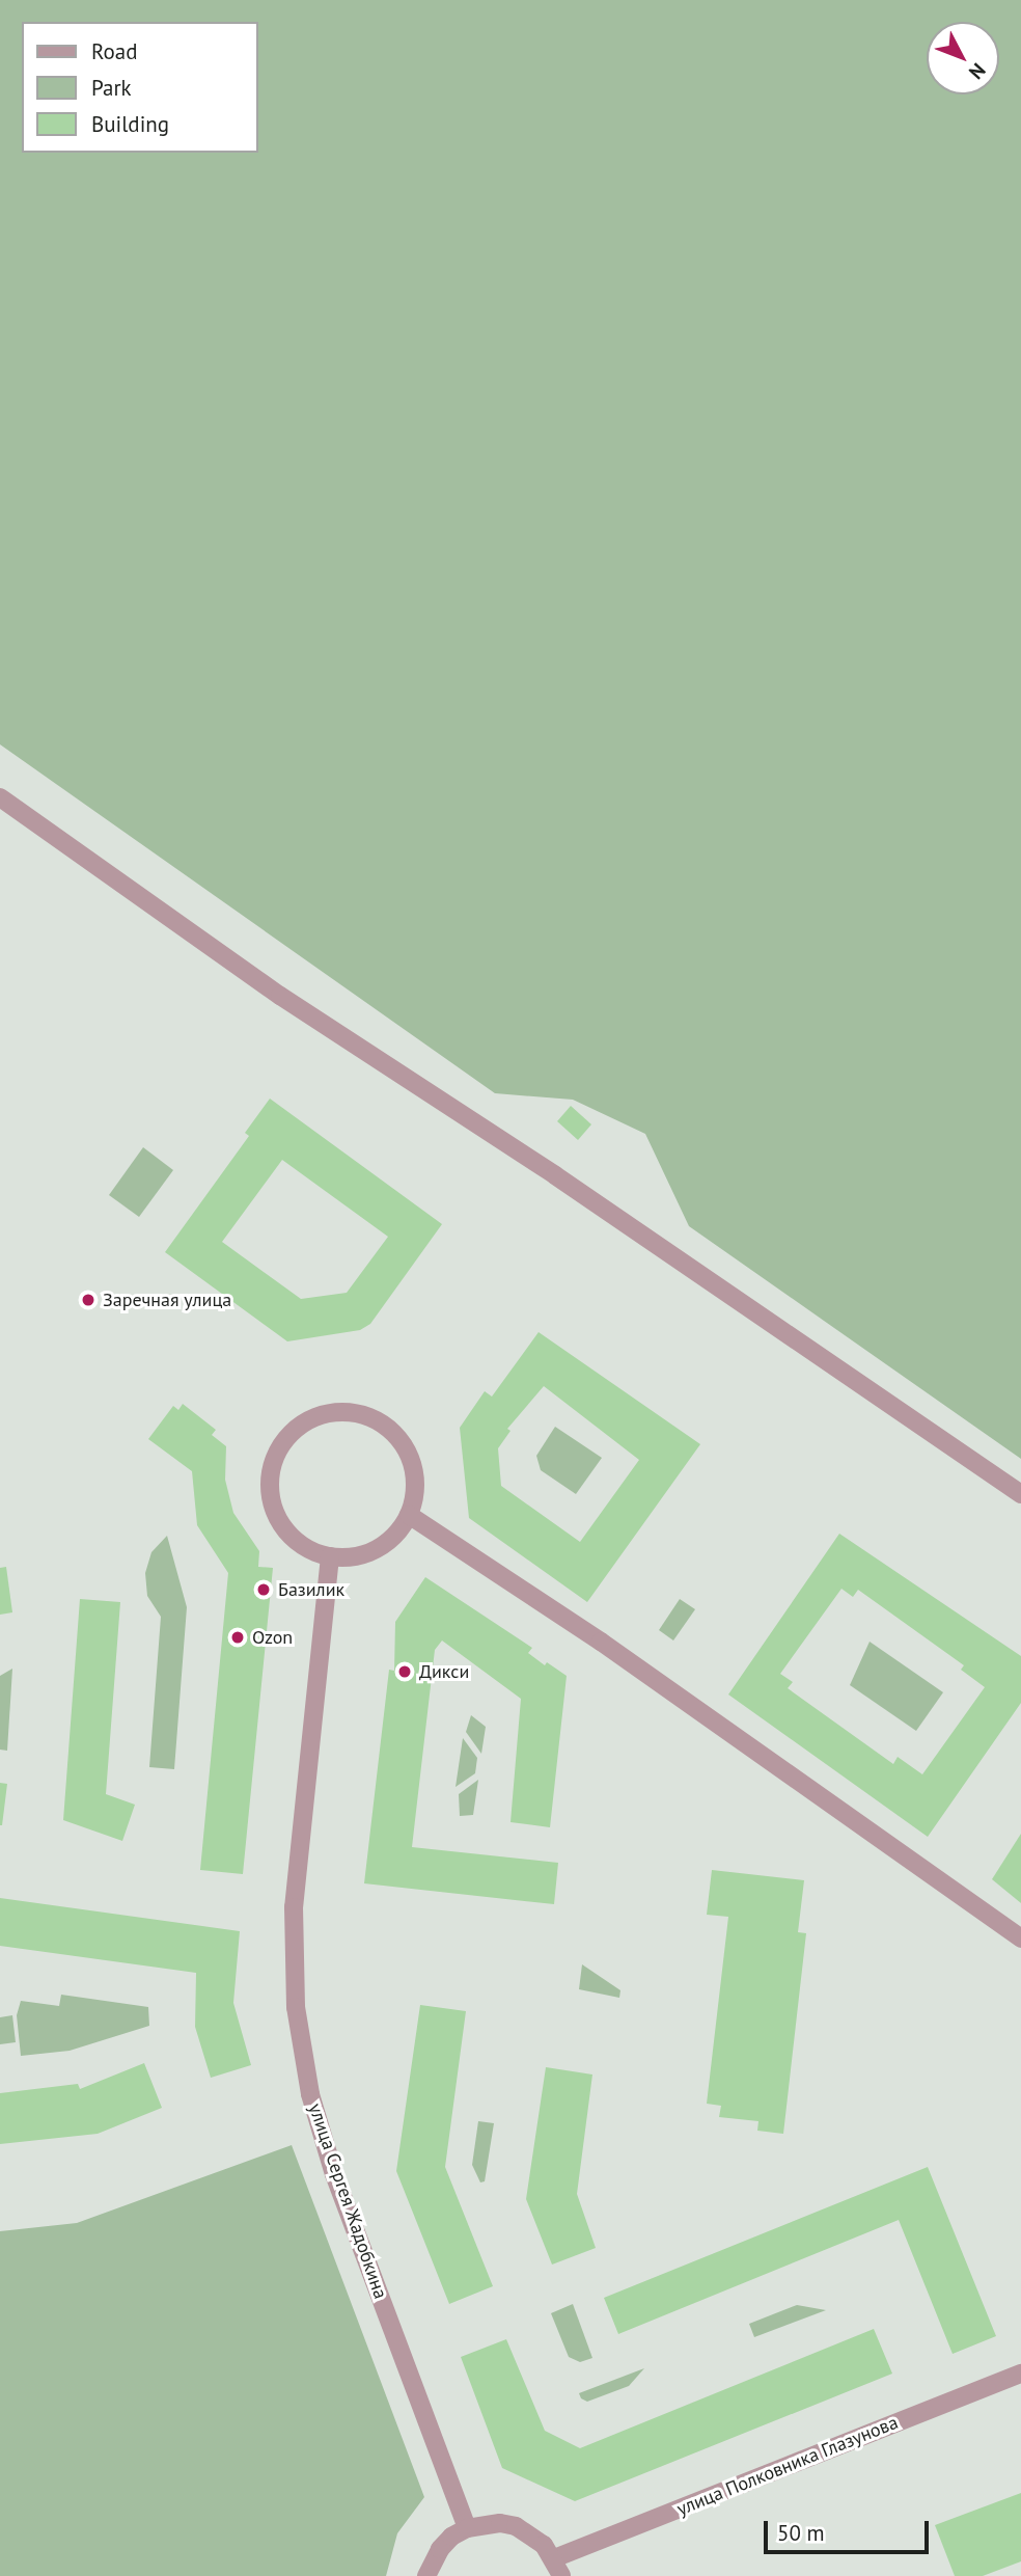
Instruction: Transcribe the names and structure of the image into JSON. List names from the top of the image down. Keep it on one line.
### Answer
{"streets":{"street":["улица Сергея Жадобкина","улица Полковника Глазунова"]},"crossings":[["улица Сергея Жадобкина","улица Полковника Глазунова"]],"places":["Заречная улица","Базилик","Ozon","Дикси"],"legend":["Road","Park","Building"],"scale_bar":"50 m","north":"bottom right"}
